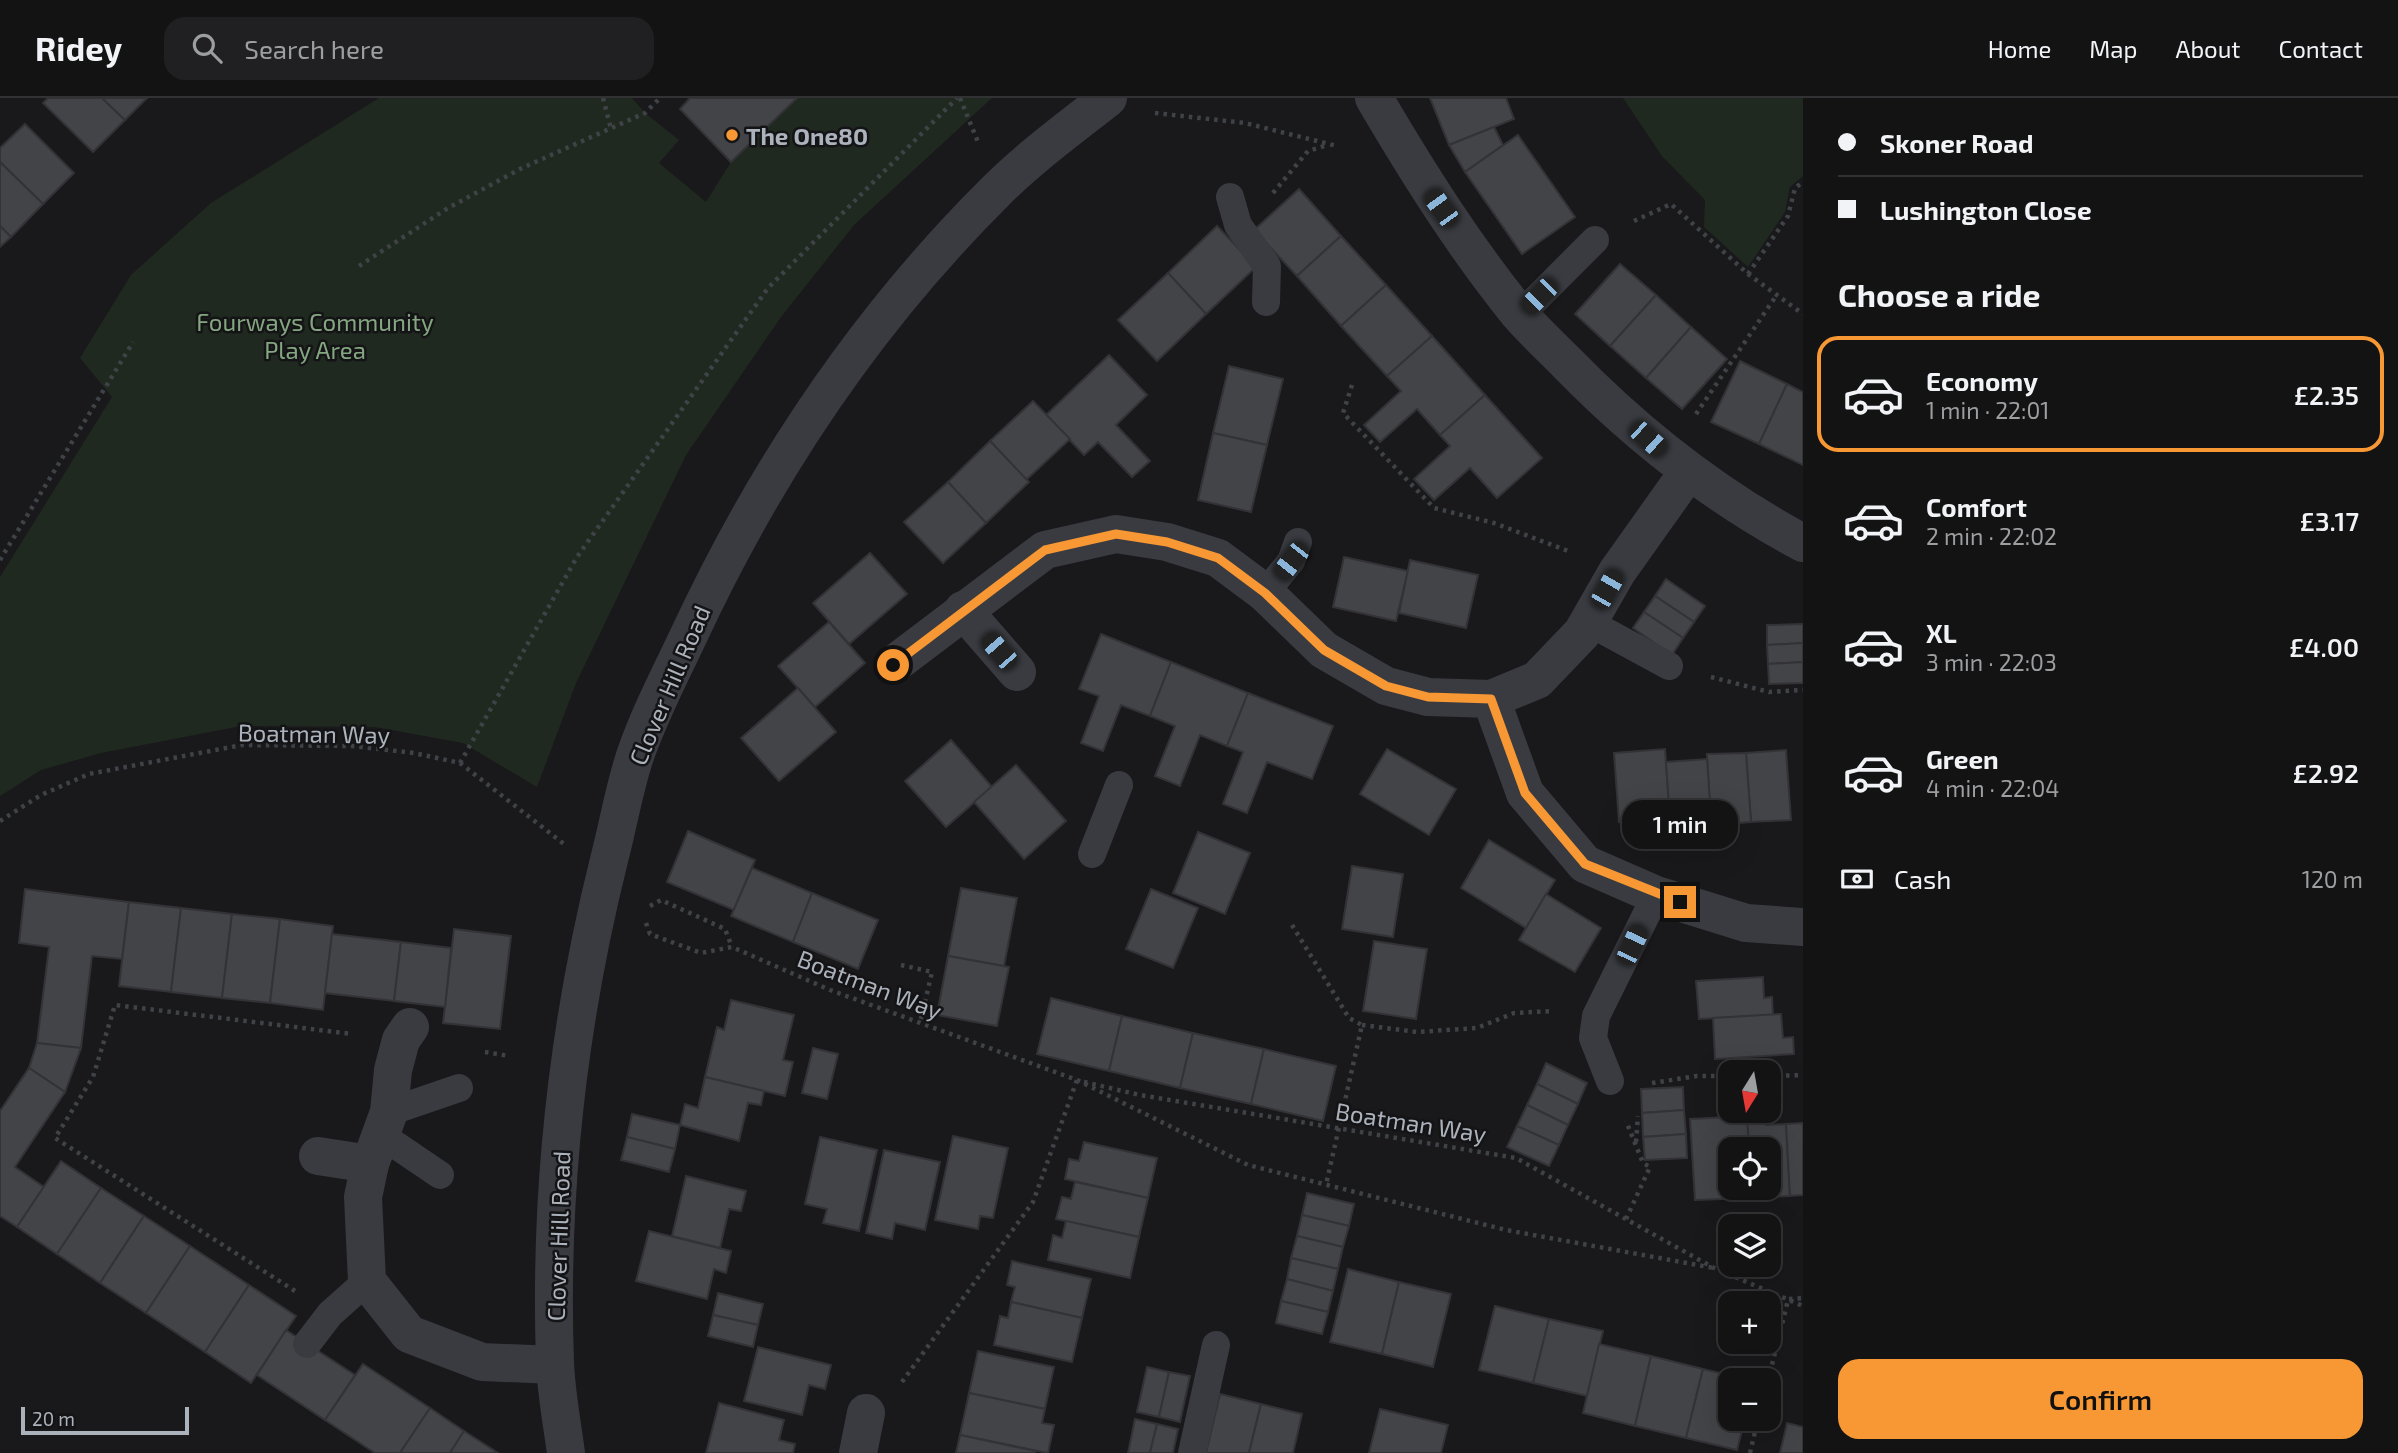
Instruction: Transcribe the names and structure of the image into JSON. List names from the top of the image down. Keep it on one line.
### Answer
{"streets":{"street":["Clover Hill Road"],"path":["Boatman Way"]},"parks":["Fourways Community Play Area"],"places":["The One80"],"scale_bar":"20 m","north":"bottom","page":{"header":"Ridey","search":"Search here","nav":["Home","Map","About","Contact"],"banner":["Skoner Road","Lushington Close"],"heading":"Choose a ride","list":[{"name":"Economy","note":"1 min · 22:01","value":"£2.35"},{"name":"Comfort","note":"2 min · 22:02","value":"£3.17"},{"name":"XL","note":"3 min · 22:03","value":"£4.00"},{"name":"Green","note":"4 min · 22:04","value":"£2.92"}],"bubble":"1 min","pay":["Cash","120 m"],"map_buttons":["+","−"],"buttons":"Confirm","scale":"20 m"}}
